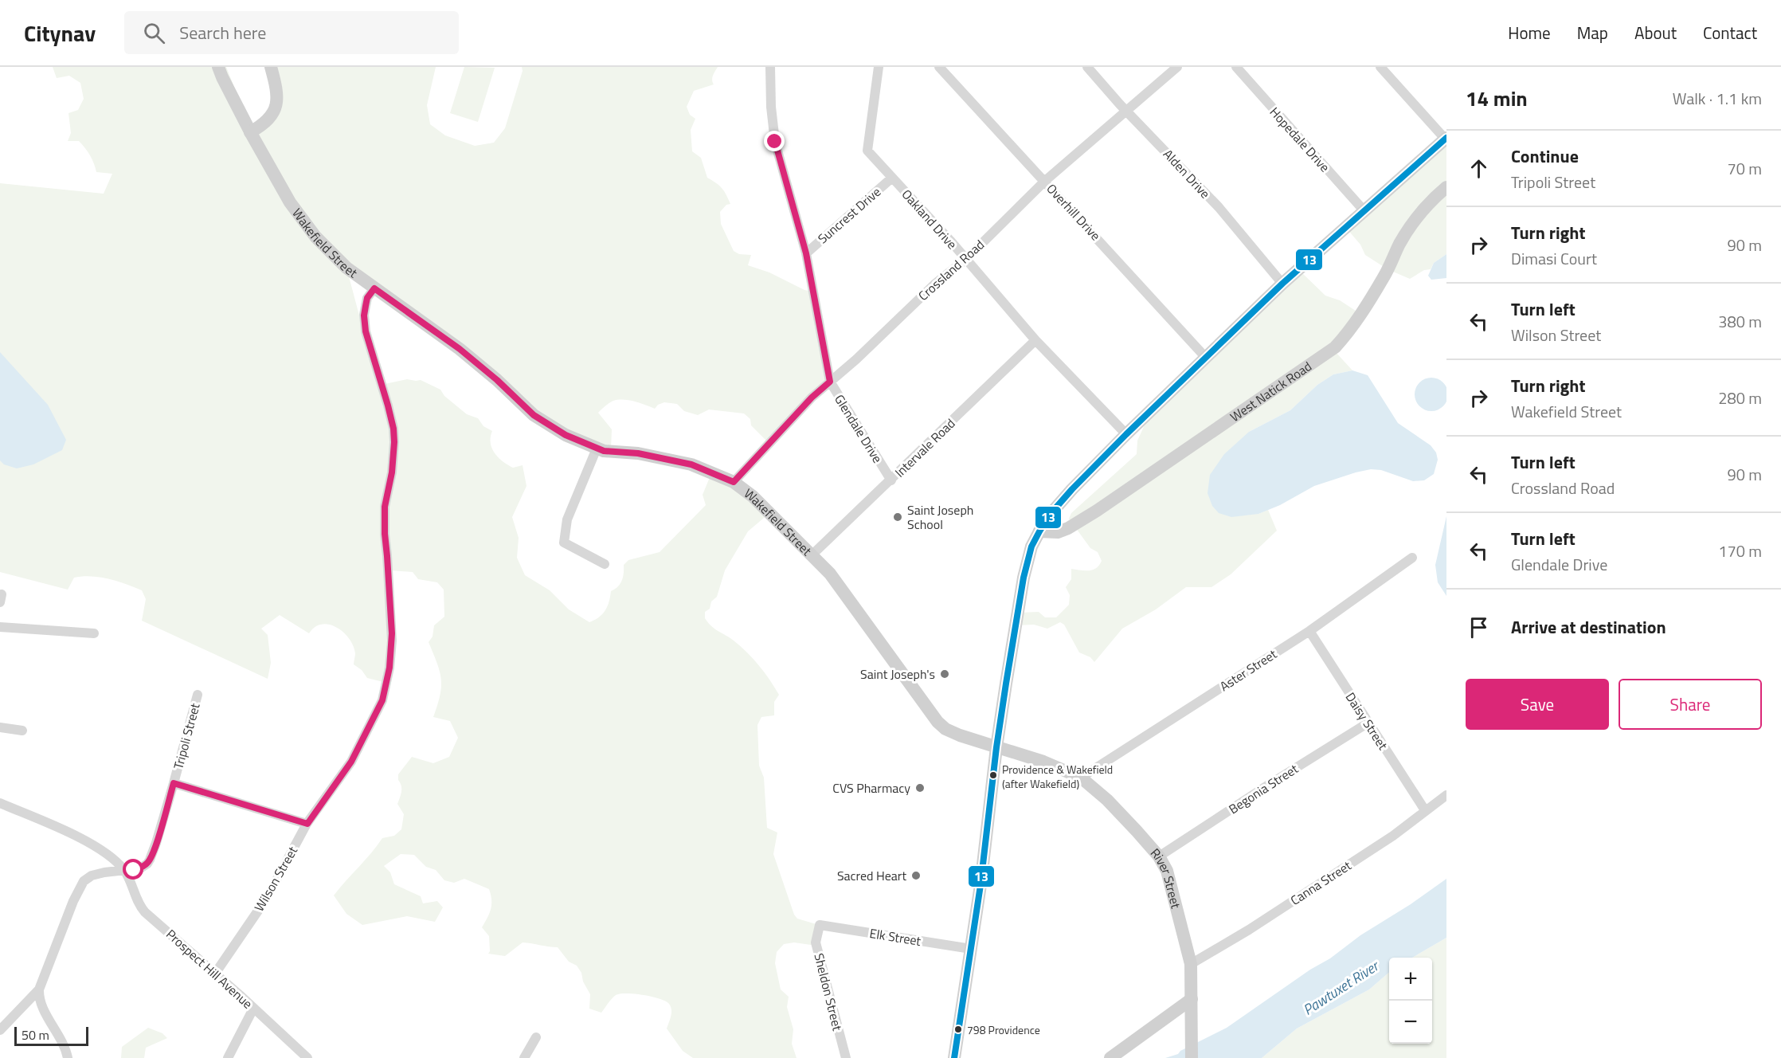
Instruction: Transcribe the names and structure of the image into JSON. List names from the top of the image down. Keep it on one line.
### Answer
{"streets":{"street":["Hopedale Drive","Alden Drive","Overhill Drive","Suncrest Drive","Oakland Drive","Wakefield Street","Crossland Road","West Natick Road","Glendale Drive","Intervale Road","Aster Street","Daisy Street","Tripoli Street","Begonia Street","Wilson Street","River Street","Canna Street","Elk Street","Prospect Hill Avenue","Sheldon Street"]},"crossings":[["Alden Drive","Crossland Road"],["Overhill Drive","Crossland Road"],["Suncrest Drive","Oakland Drive"],["Suncrest Drive","Glendale Drive"],["Oakland Drive","Crossland Road"],["Oakland Drive","Intervale Road"],["Wakefield Street","Crossland Road"],["Wakefield Street","Intervale Road"],["Wakefield Street","Wilson Street"],["Wakefield Street","River Street"],["Crossland Road","Glendale Drive"],["Glendale Drive","Intervale Road"],["Aster Street","Daisy Street"],["Aster Street","River Street"],["Daisy Street","Begonia Street"],["Daisy Street","Canna Street"],["Tripoli Street","Prospect Hill Avenue"],["Begonia Street","River Street"],["Wilson Street","Prospect Hill Avenue"],["River Street","Canna Street"],["Elk Street","Sheldon Street"]],"water":["Pawtuxet River"],"places":["Saint Joseph School","Saint Joseph's","Providence & Wakefield (after Wakefield)","CVS Pharmacy","Sacred Heart","798 Providence"],"lines":["transit line 13"],"scale_bar":"50 m","page":{"header":"Citynav","search":"Search here","nav":["Home","Map","About","Contact"],"heading":["14 min","Walk · 1.1 km"],"list":[["Continue","Tripoli Street","70 m"],["Turn right","Dimasi Court","90 m"],["Turn left","Wilson Street","380 m"],["Turn right","Wakefield Street","280 m"],["Turn left","Crossland Road","90 m"],["Turn left","Glendale Drive","170 m"],"Arrive at destination"],"buttons":["Save","Share"],"map_buttons":["+","−"],"scale":"50 m"}}
